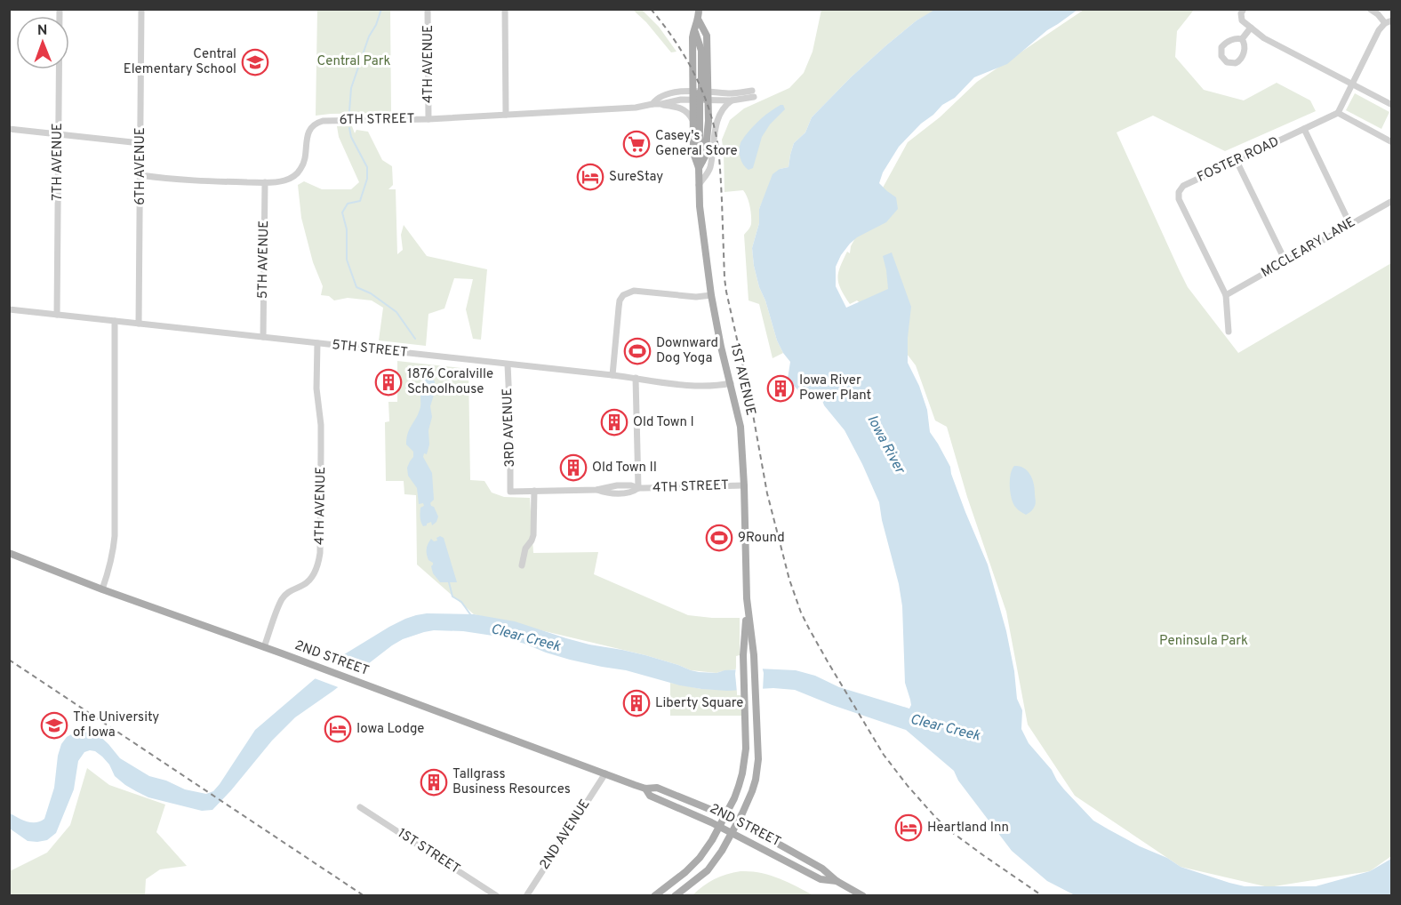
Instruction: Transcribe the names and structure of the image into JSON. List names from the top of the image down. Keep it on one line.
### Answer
{"streets":{"main road":["1ST AVENUE","2ND STREET"],"street":["4TH AVENUE","6TH STREET","FOSTER ROAD","7TH AVENUE","6TH AVENUE","MCCLEARY LANE","5TH AVENUE","5TH STREET","3RD AVENUE","4TH STREET","2ND AVENUE","1ST STREET"]},"crossings":[["4TH AVENUE","6TH STREET"],["4TH AVENUE","5TH STREET"],["4TH AVENUE","2ND STREET"],["6TH STREET","6TH AVENUE"],["6TH STREET","5TH AVENUE"],["6TH STREET","1ST AVENUE"],["FOSTER ROAD","MCCLEARY LANE"],["7TH AVENUE","5TH STREET"],["6TH AVENUE","5TH STREET"],["5TH AVENUE","5TH STREET"],["5TH STREET","1ST AVENUE"],["5TH STREET","3RD AVENUE"],["1ST AVENUE","4TH STREET"],["1ST AVENUE","2ND STREET"],["3RD AVENUE","4TH STREET"],["2ND STREET","2ND AVENUE"]],"water":["Iowa River","Clear Creek"],"parks":["Central Park","Peninsula Park"],"places":{"school or university":["Central Elementary School","The University of Iowa"],"supermarket":["Casey's General Store"],"hotel":["SureStay","Iowa Lodge","Heartland Inn"],"sports":["Downward Dog Yoga","9Round"],"building":["1876 Coralville Schoolhouse","Iowa River Power Plant","Old Town I","Old Town II","Liberty Square","Tallgrass Business Resources"]},"north":"top"}
